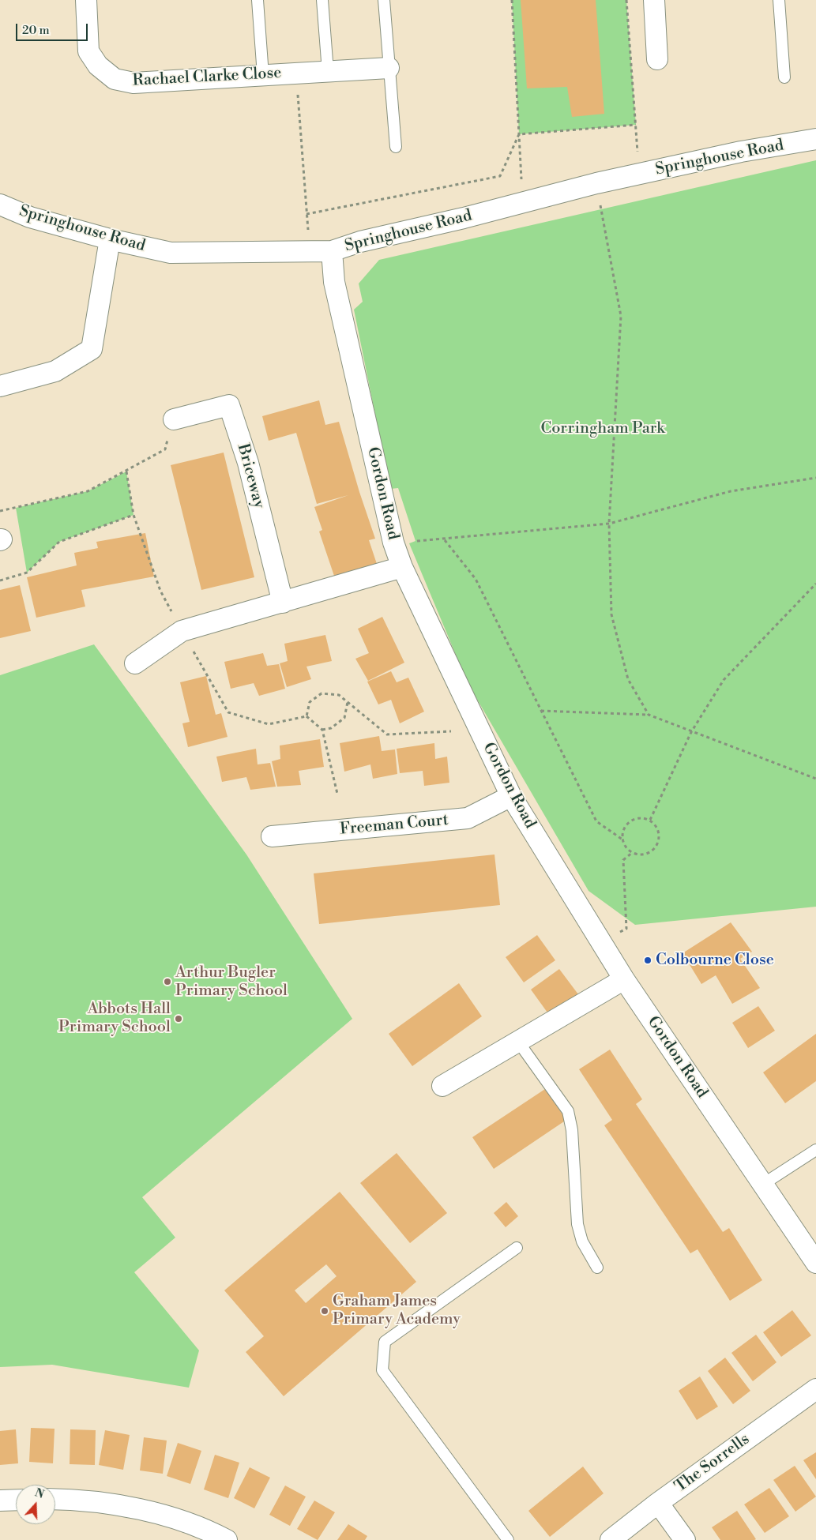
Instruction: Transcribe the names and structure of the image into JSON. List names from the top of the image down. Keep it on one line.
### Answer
{"streets":{"street":["Rachael Clarke Close","Springhouse Road","Briceway","Gordon Road","Freeman Court","The Sorrells"]},"crossings":[["Springhouse Road","Gordon Road"],["Gordon Road","Freeman Court"]],"parks":["Corringham Park"],"places":["Colbourne Close","Arthur Bugler Primary School","Abbots Hall Primary School","Graham James Primary Academy"],"scale_bar":"20 m","north":"top"}
